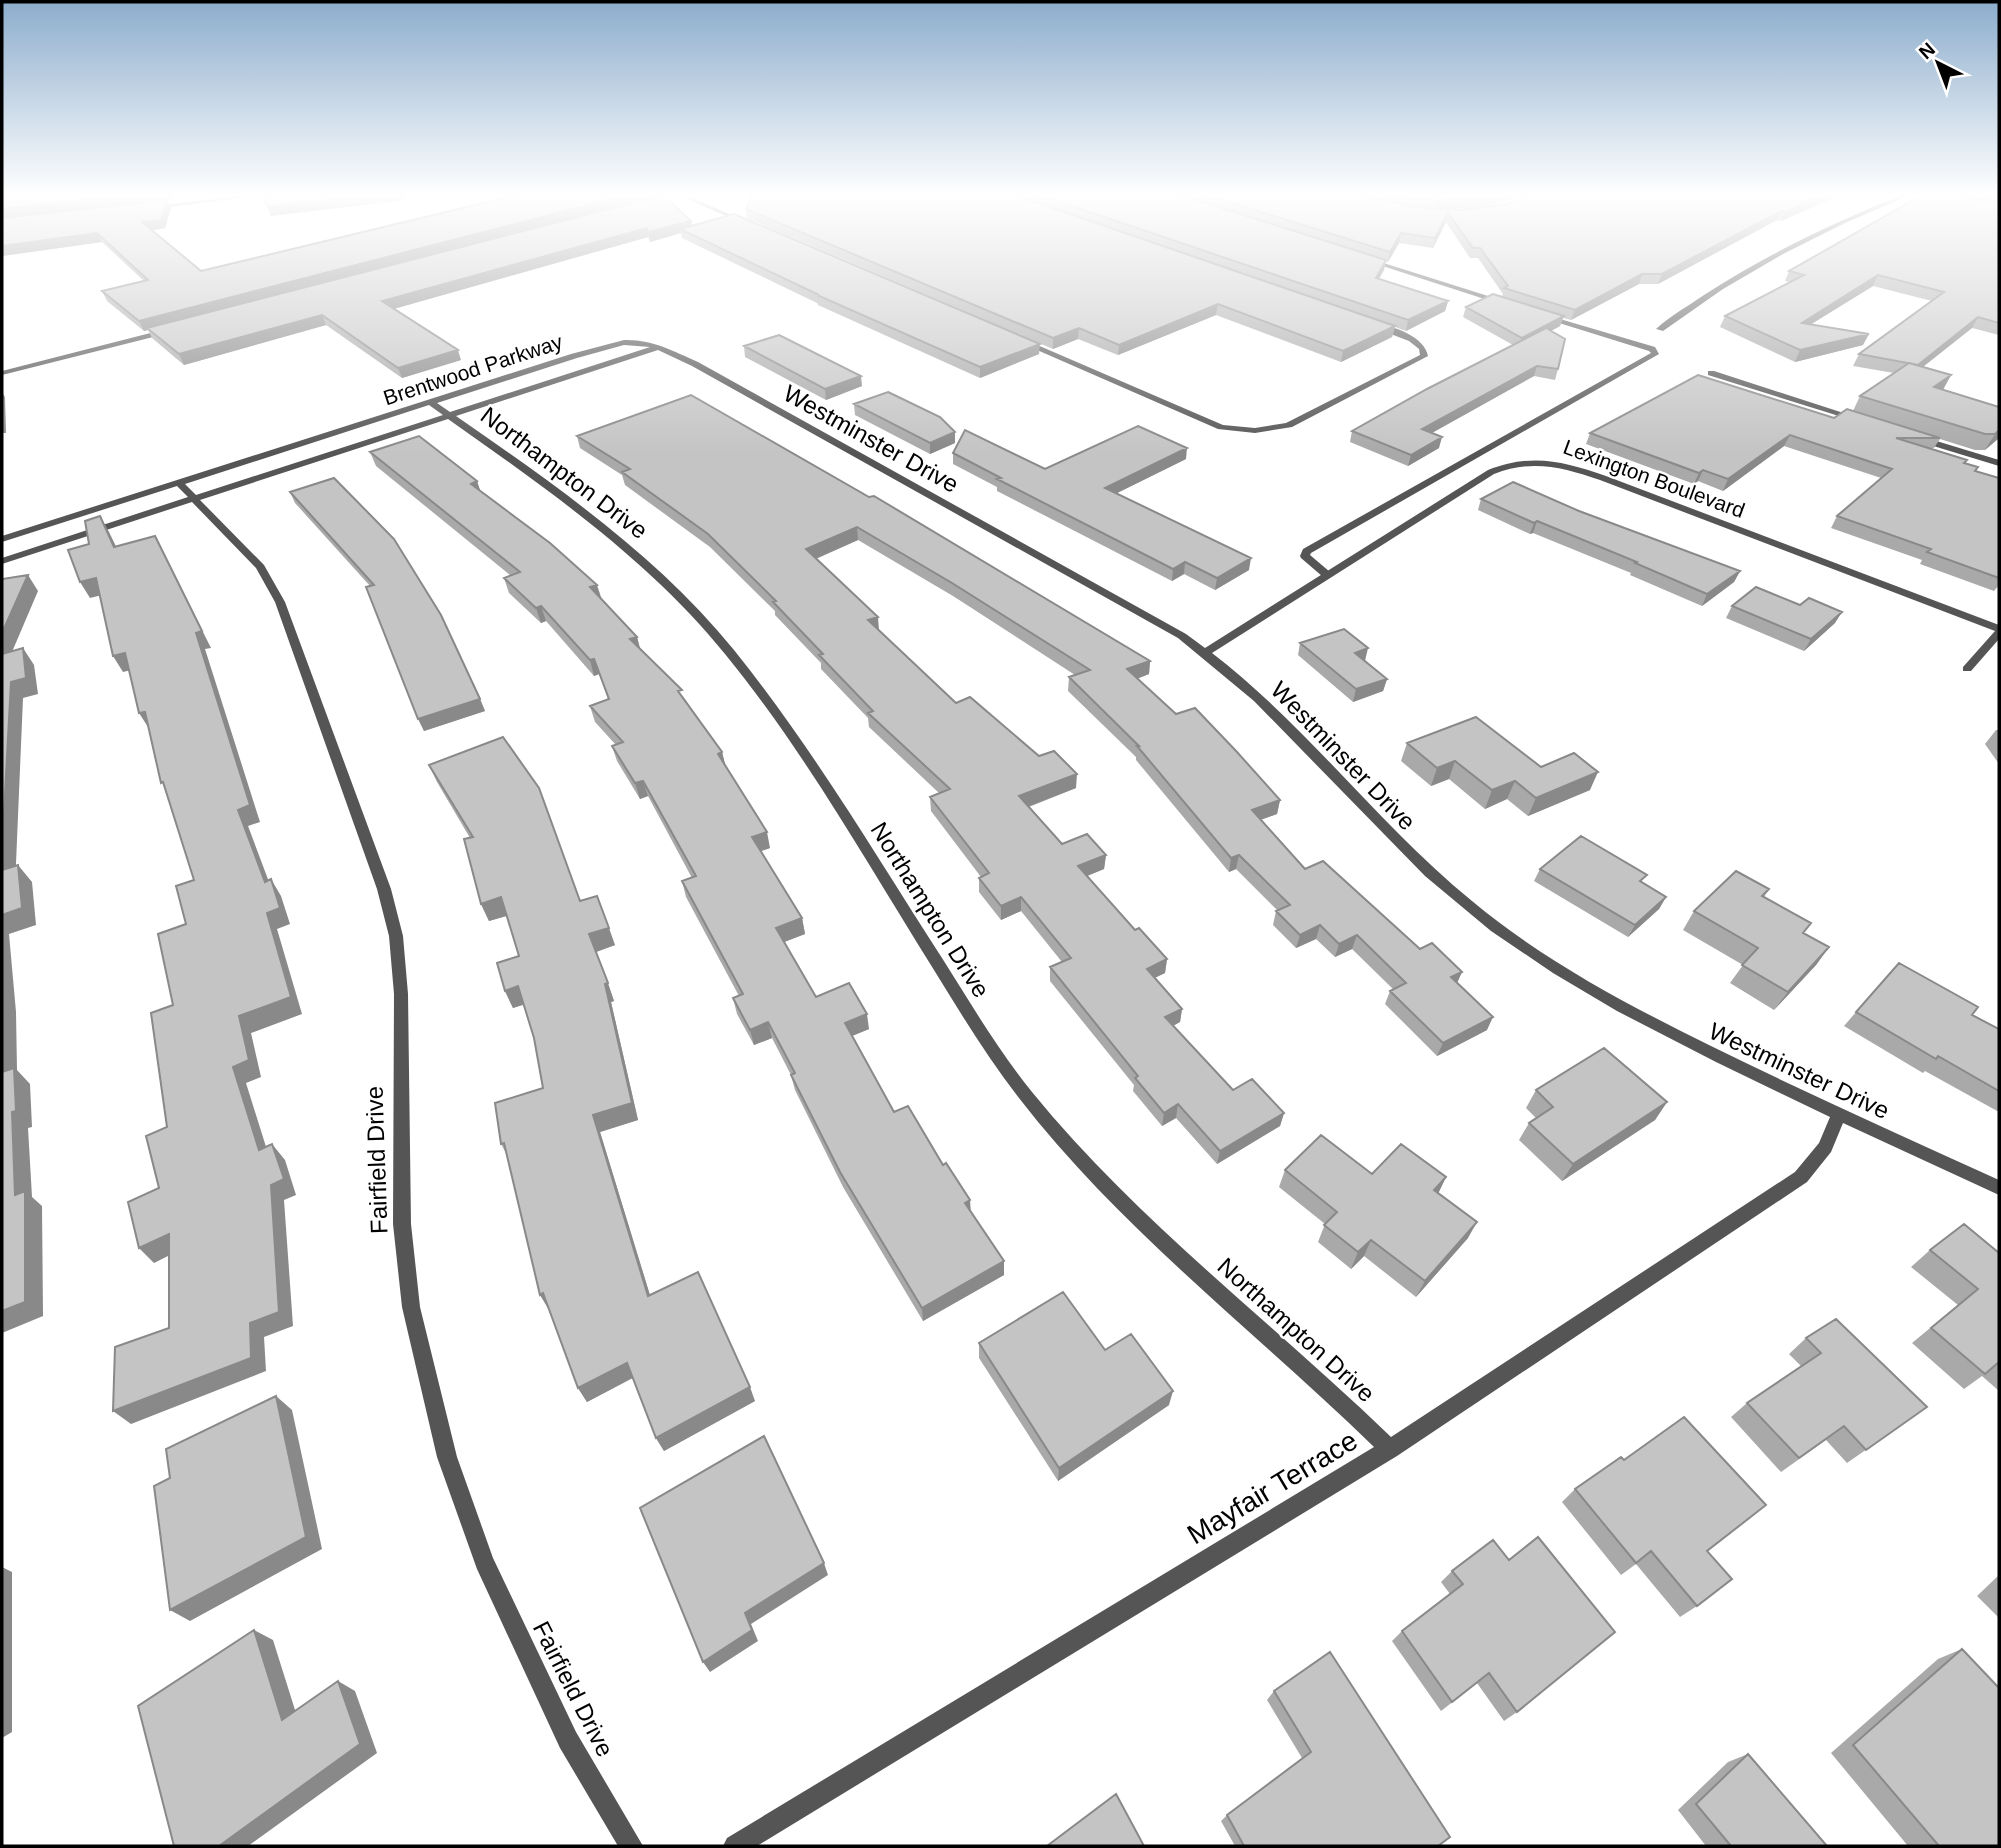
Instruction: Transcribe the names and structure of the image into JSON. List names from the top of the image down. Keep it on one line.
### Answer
{"streets":{"street":["Brentwood Parkway","Westminster Drive","Northampton Drive","Lexington Boulevard","Fairfield Drive","Mayfair Terrace"]},"crossings":[["Brentwood Parkway","Westminster Drive"],["Brentwood Parkway","Northampton Drive"],["Brentwood Parkway","Fairfield Drive"],["Westminster Drive","Lexington Boulevard"],["Westminster Drive","Mayfair Terrace"],["Northampton Drive","Mayfair Terrace"]],"north":"top left"}
